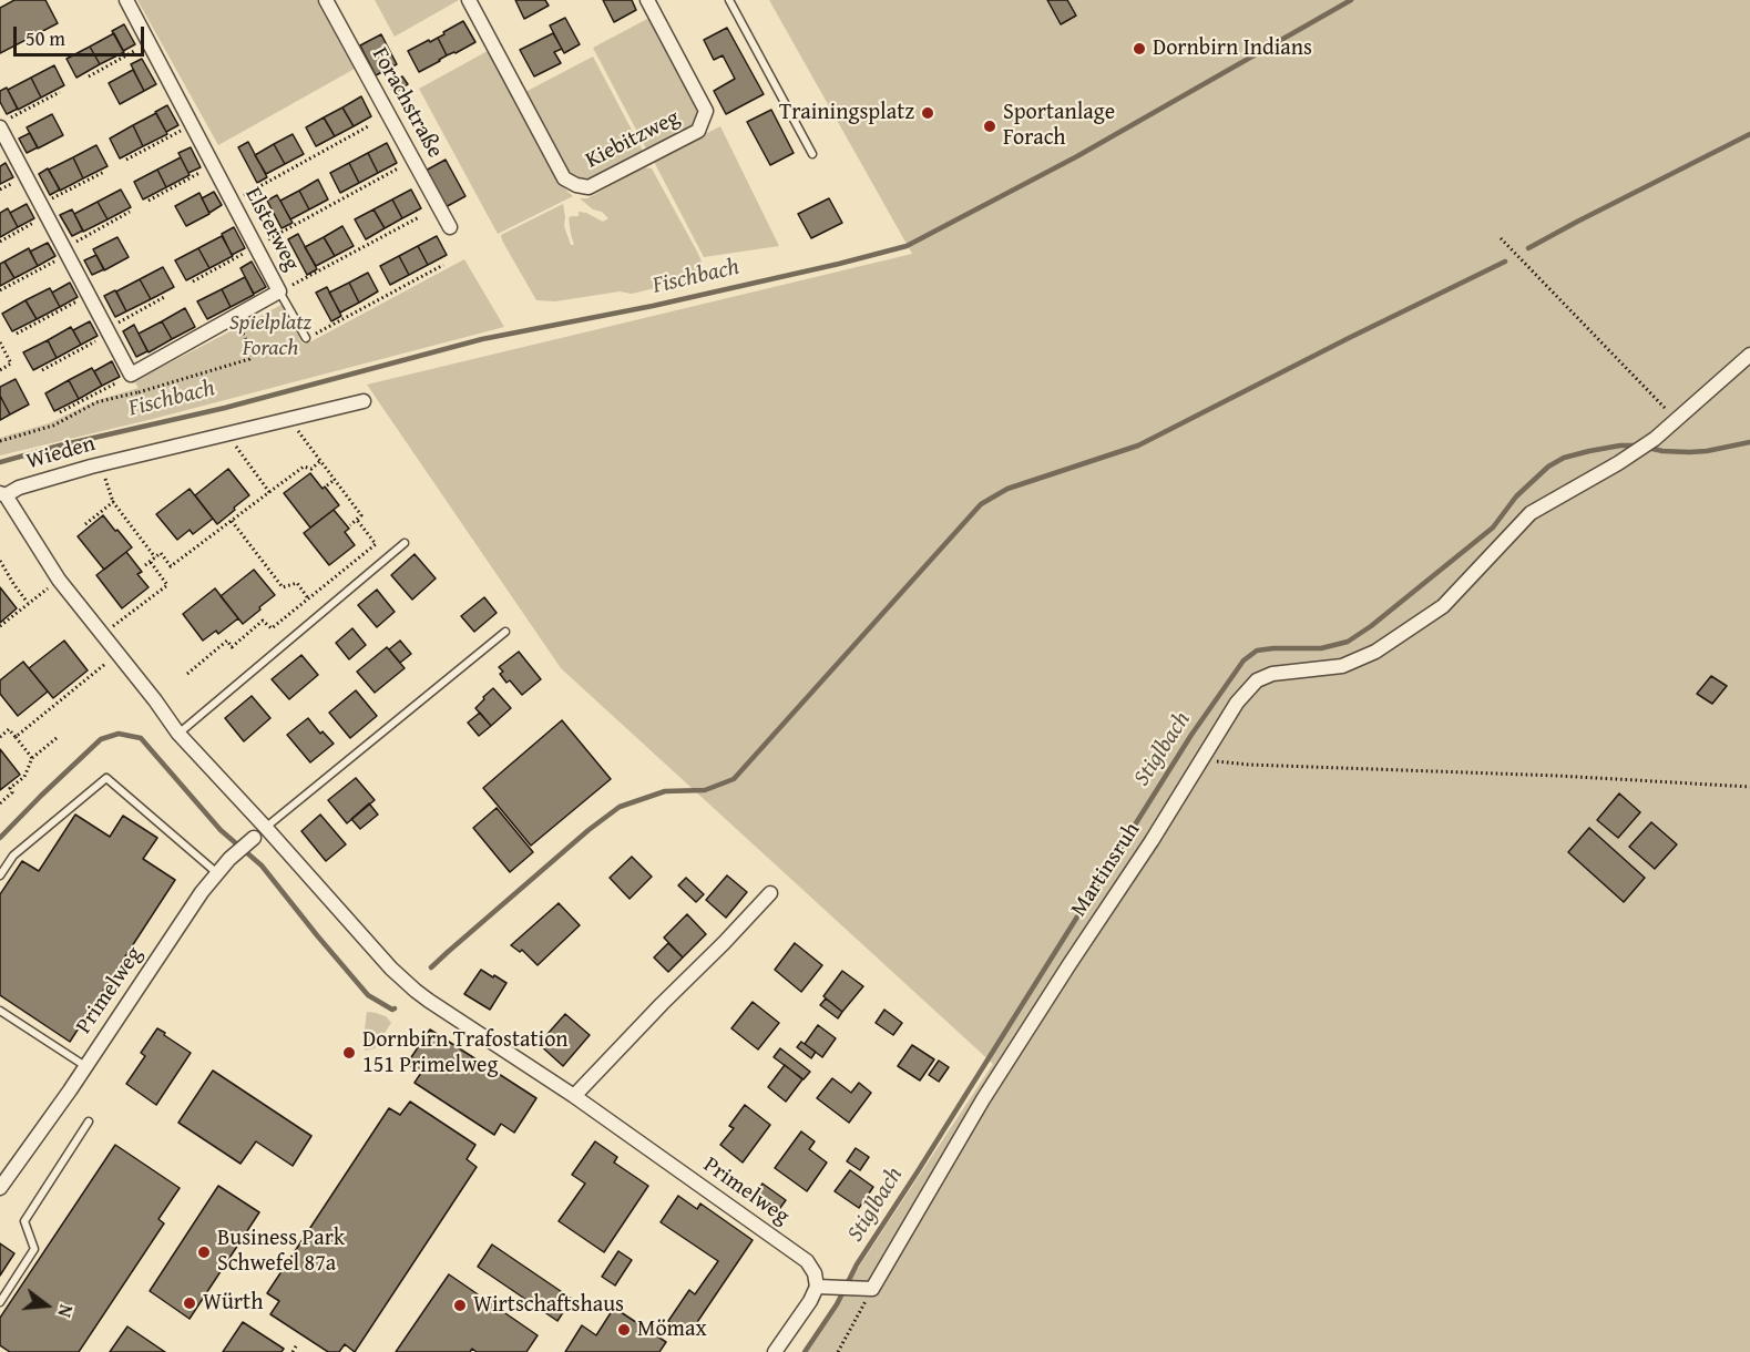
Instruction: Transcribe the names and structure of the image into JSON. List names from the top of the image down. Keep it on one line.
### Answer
{"streets":{"street":["Forachstraße","Kiebitzweg","Elsterweg","Wieden","Martinsruh","Primelweg"]},"crossings":[["Wieden","Primelweg"]],"water":["Fischbach","Stiglbach"],"parks":["Spielplatz Forach"],"places":["Dornbirn Indians","Trainingsplatz","Sportanlage Forach","Dornbirn Trafostation 151 Primelweg","Business Park Schwefel 87a","Würth","Wirtschaftshaus","Mömax"],"scale_bar":"50 m","north":"right"}
